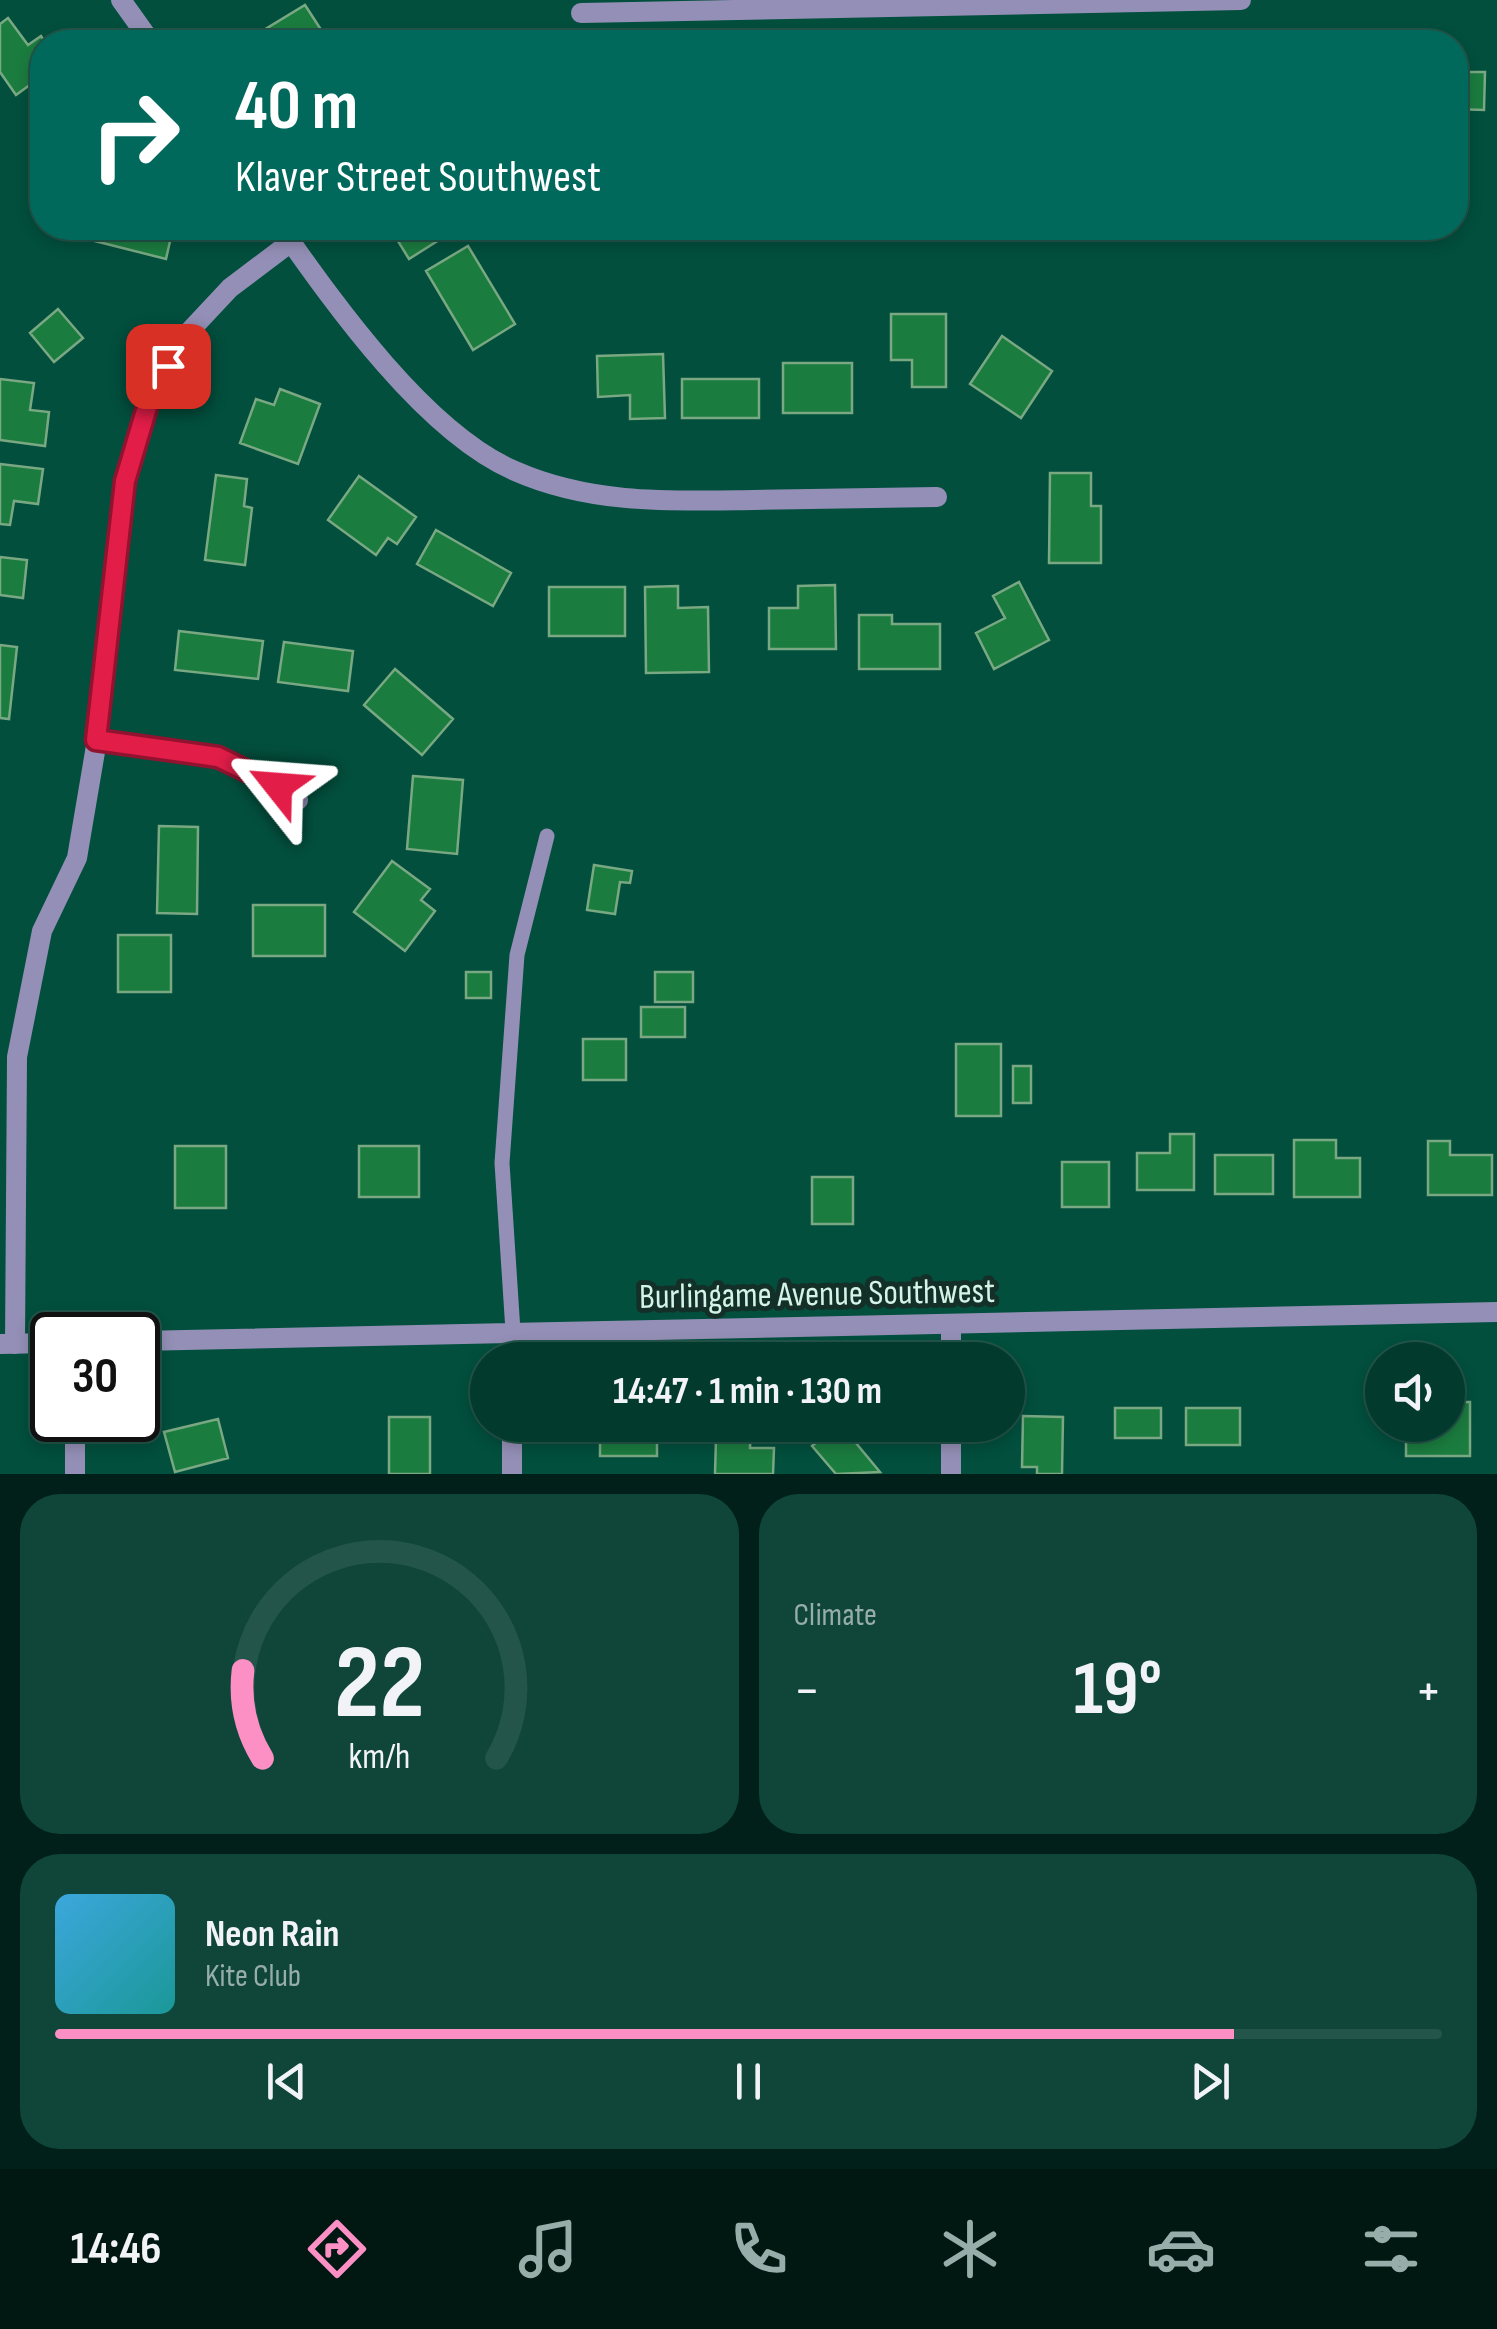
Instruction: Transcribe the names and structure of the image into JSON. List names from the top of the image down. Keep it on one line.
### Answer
{"streets":{"street":["Burlingame Avenue Southwest"]},"page":{"turn":["40 m","Klaver Street Southwest"],"limit":"30","trip":"14:47 · 1 min · 130 m","tile":"Climate","heat":["−","19°","+"],"song":["Neon Rain","Kite Club"],"tabs":"14:46","gauge":["22","km/h"]}}
